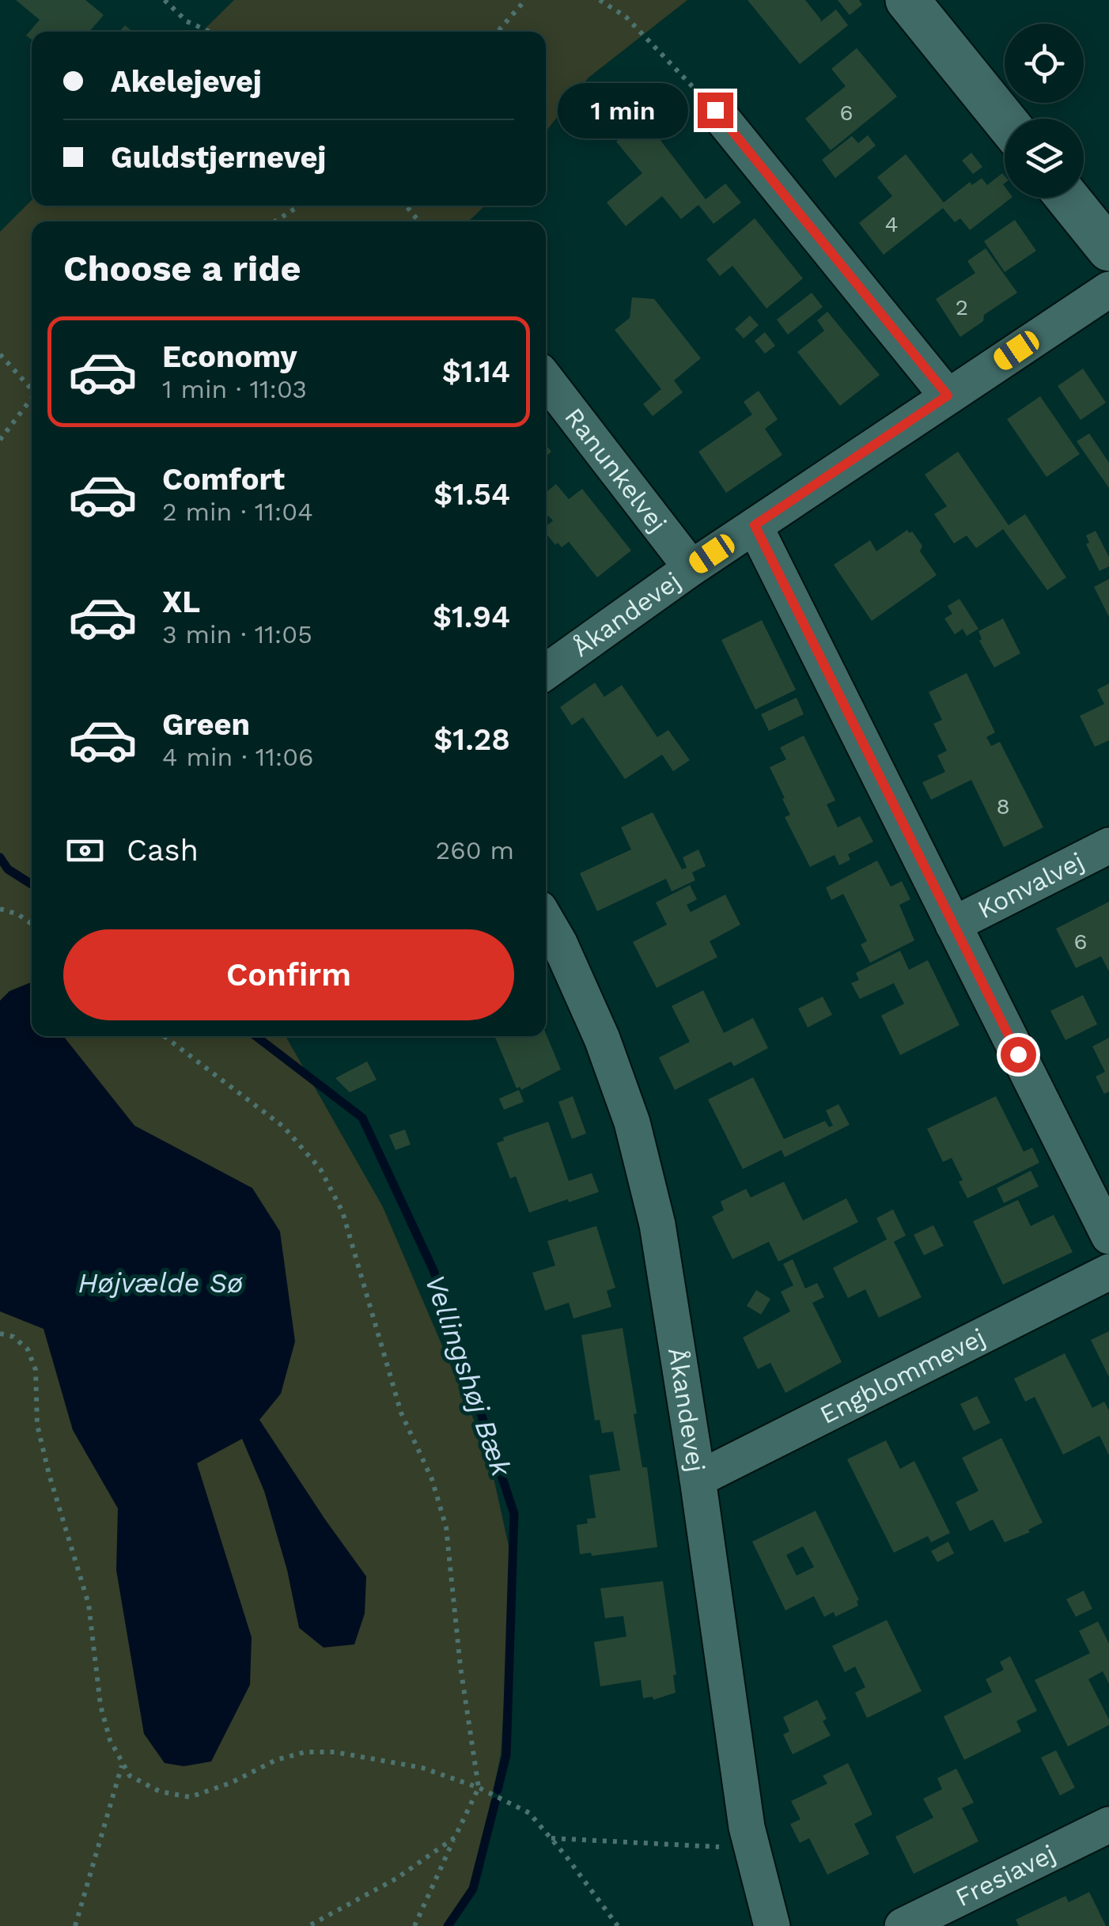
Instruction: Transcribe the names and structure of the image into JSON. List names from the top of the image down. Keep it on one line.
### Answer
{"streets":{"street":["Ranunkelvej","Åkandevej","Konvalvej","Engblommevej","Fresiavej"]},"crossings":[["Ranunkelvej","Åkandevej"],["Åkandevej","Engblommevej"]],"water":["Højvælde Sø","Vellingshøj Bæk"],"house_numbers":["6","4","2","8","6"],"page":{"banner":["Akelejevej","Guldstjernevej"],"bubble":"1 min","heading":"Choose a ride","list":[{"name":"Economy","note":"1 min · 11:03","value":"$1.14"},{"name":"Comfort","note":"2 min · 11:04","value":"$1.54"},{"name":"XL","note":"3 min · 11:05","value":"$1.94"},{"name":"Green","note":"4 min · 11:06","value":"$1.28"}],"pay":["Cash","260 m"],"buttons":"Confirm"}}
